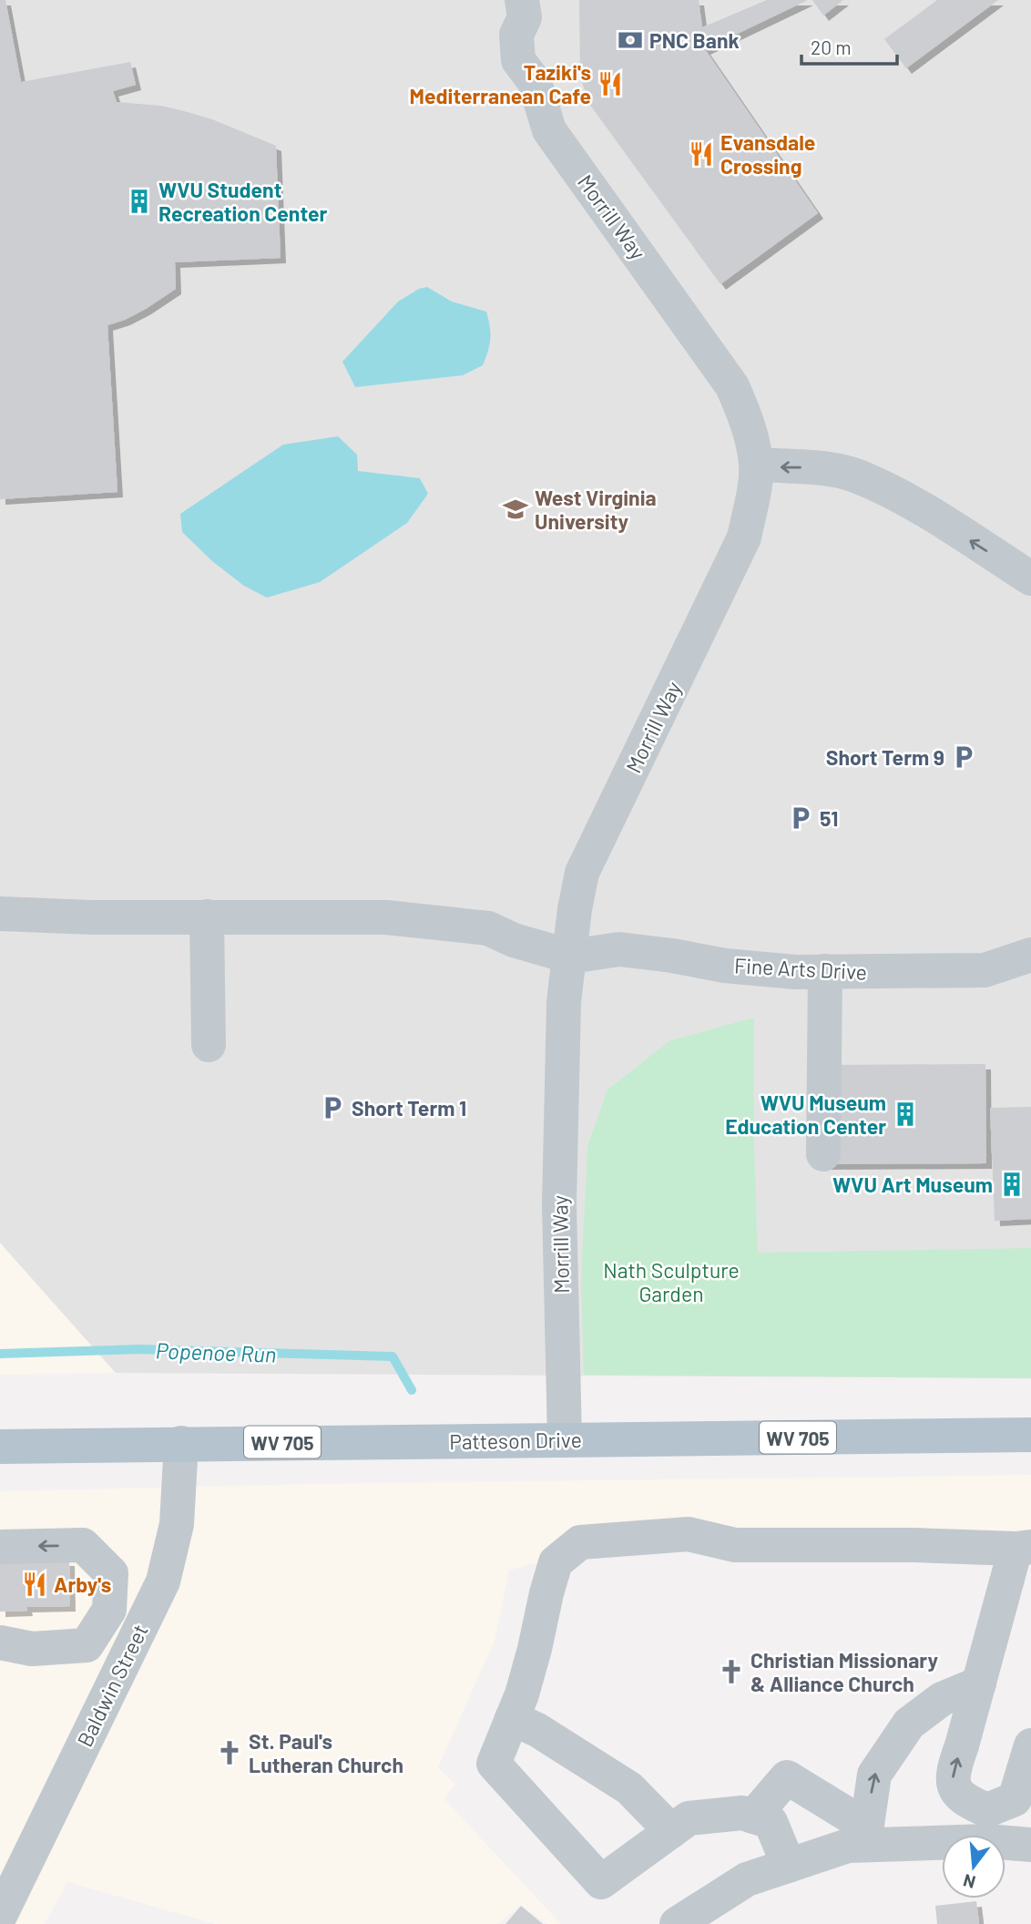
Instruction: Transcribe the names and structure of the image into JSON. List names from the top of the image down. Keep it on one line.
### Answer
{"streets":{"main road":["WV 705","Patteson Drive"],"street":["Morrill Way","Fine Arts Drive","Baldwin Street"]},"crossings":[["Morrill Way","Fine Arts Drive"],["Morrill Way","Patteson Drive"],["Patteson Drive","Baldwin Street"]],"water":["Popenoe Run"],"parks":["Nath Sculpture Garden"],"places":{"bank":["PNC Bank"],"restaurant":["Taziki's Mediterranean Cafe","Evansdale Crossing","Arby's"],"building":["WVU Student Recreation Center","WVU Museum Education Center","WVU Art Museum"],"school or university":["West Virginia University"],"parking":["Short Term 9","51","Short Term 1"],"church":["Christian Missionary & Alliance Church","St. Paul's Lutheran Church"]},"scale_bar":"20 m","north":"bottom"}
